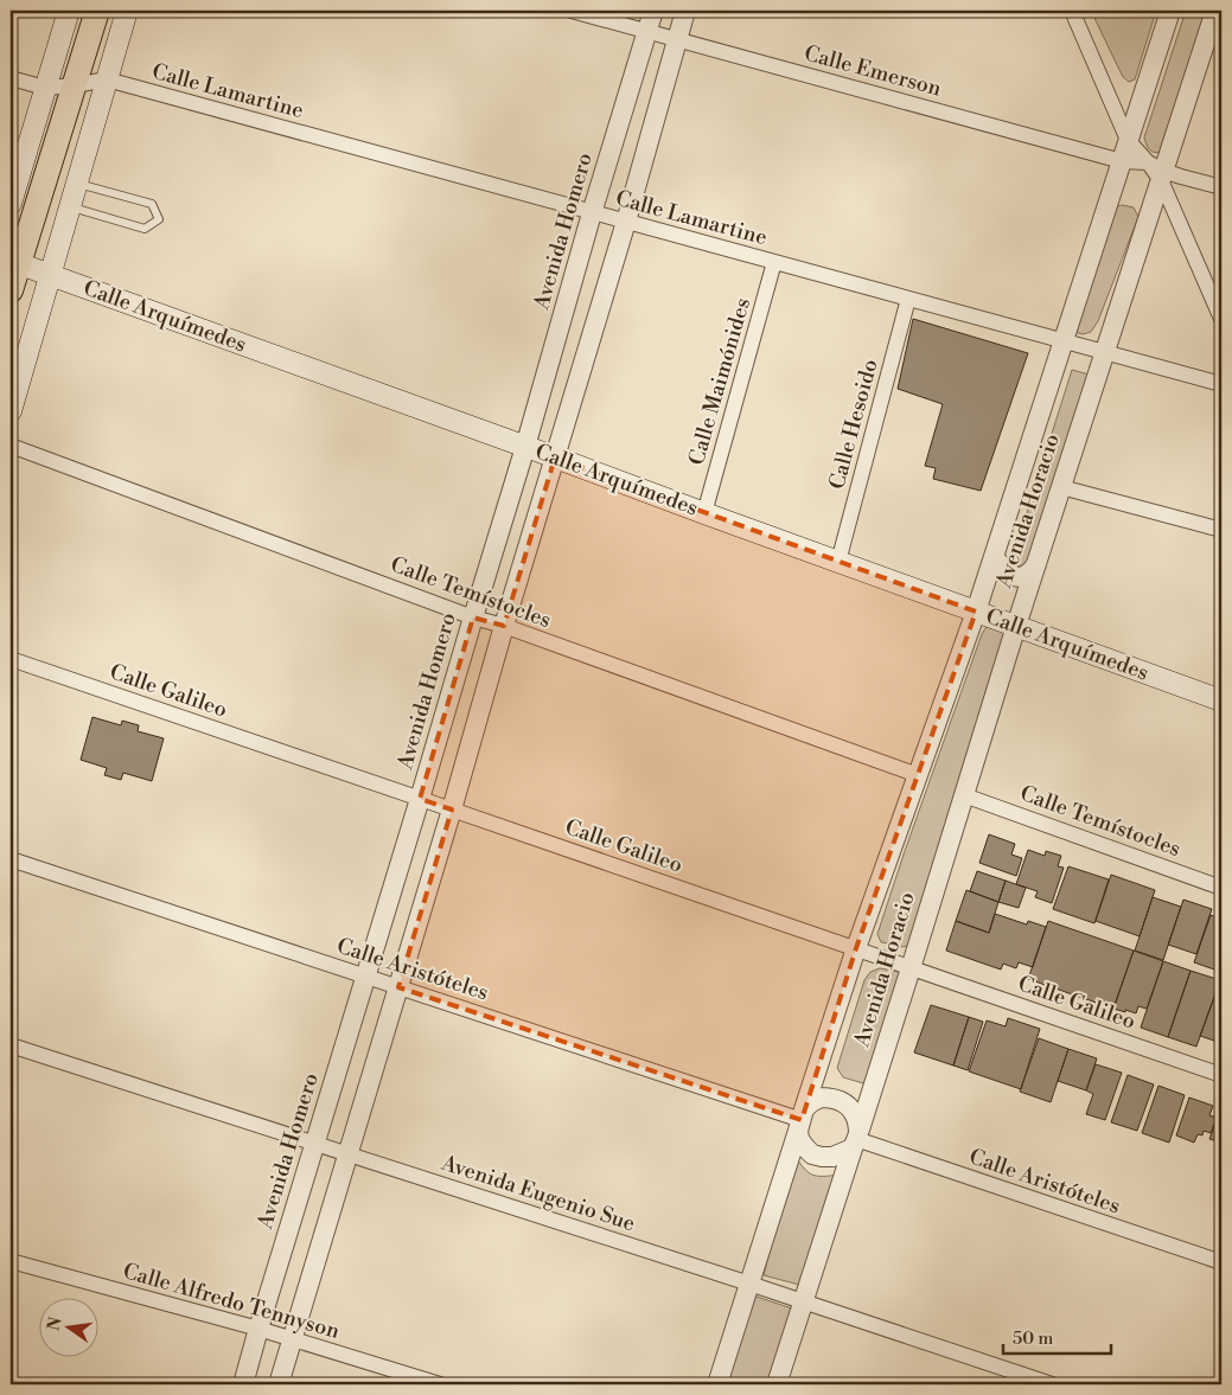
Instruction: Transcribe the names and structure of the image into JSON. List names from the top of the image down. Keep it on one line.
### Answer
{"streets":{"main road":["Calle Arquímedes"],"street":["Calle Emerson","Calle Lamartine","Avenida Homero","Calle Maimónides","Calle Hesoido","Avenida Horacio","Calle Temístocles","Calle Galileo","Calle Aristóteles","Avenida Eugenio Sue","Calle Alfredo Tennyson"]},"crossings":[["Calle Emerson","Avenida Homero"],["Calle Emerson","Avenida Horacio"],["Calle Lamartine","Avenida Homero"],["Calle Lamartine","Calle Maimónides"],["Calle Lamartine","Calle Hesoido"],["Calle Lamartine","Avenida Horacio"],["Avenida Homero","Calle Arquímedes"],["Avenida Homero","Calle Temístocles"],["Avenida Homero","Calle Galileo"],["Avenida Homero","Calle Aristóteles"],["Avenida Homero","Avenida Eugenio Sue"],["Avenida Homero","Calle Alfredo Tennyson"],["Calle Arquímedes","Calle Maimónides"],["Calle Arquímedes","Calle Hesoido"],["Calle Arquímedes","Avenida Horacio"],["Avenida Horacio","Calle Temístocles"],["Avenida Horacio","Calle Galileo"],["Avenida Horacio","Calle Aristóteles"],["Avenida Horacio","Avenida Eugenio Sue"]],"scale_bar":"50 m","north":"left"}
